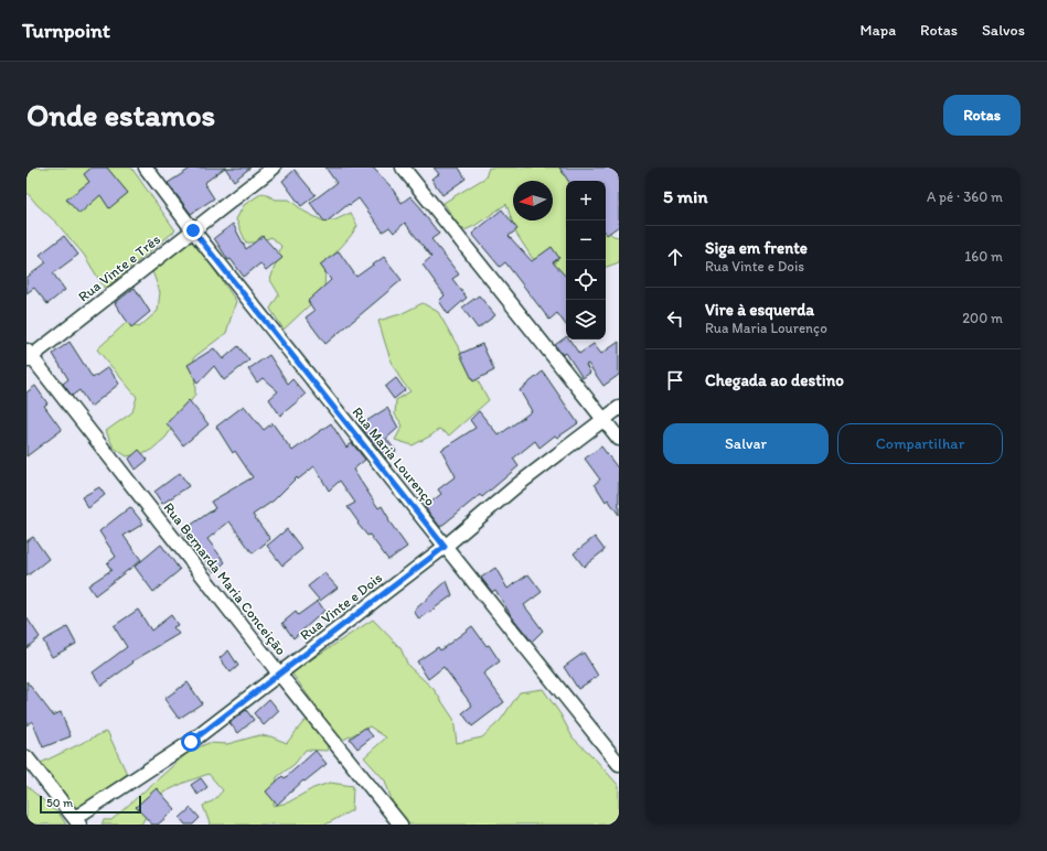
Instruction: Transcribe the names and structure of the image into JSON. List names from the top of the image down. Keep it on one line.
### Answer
{"streets":{"street":["Rua Vinte e Três","Rua Maria Lourenço","Rua Bernarda Maria Conceição","Rua Vinte e Dois"]},"crossings":[["Rua Vinte e Três","Rua Maria Lourenço"],["Rua Vinte e Três","Rua Bernarda Maria Conceição"],["Rua Maria Lourenço","Rua Vinte e Dois"],["Rua Bernarda Maria Conceição","Rua Vinte e Dois"]],"scale_bar":"50 m","north":"left","page":{"header":"Turnpoint","nav":["Mapa","Rotas","Salvos"],"buttons":["Rotas",["Salvar","Compartilhar"]],"title":"Onde estamos","heading":["5 min","A pé · 360 m"],"map_buttons":["+","−"],"list":[["Siga em frente","Rua Vinte e Dois","160 m"],["Vire à esquerda","Rua Maria Lourenço","200 m"],"Chegada ao destino"],"scale":"50 m"}}
